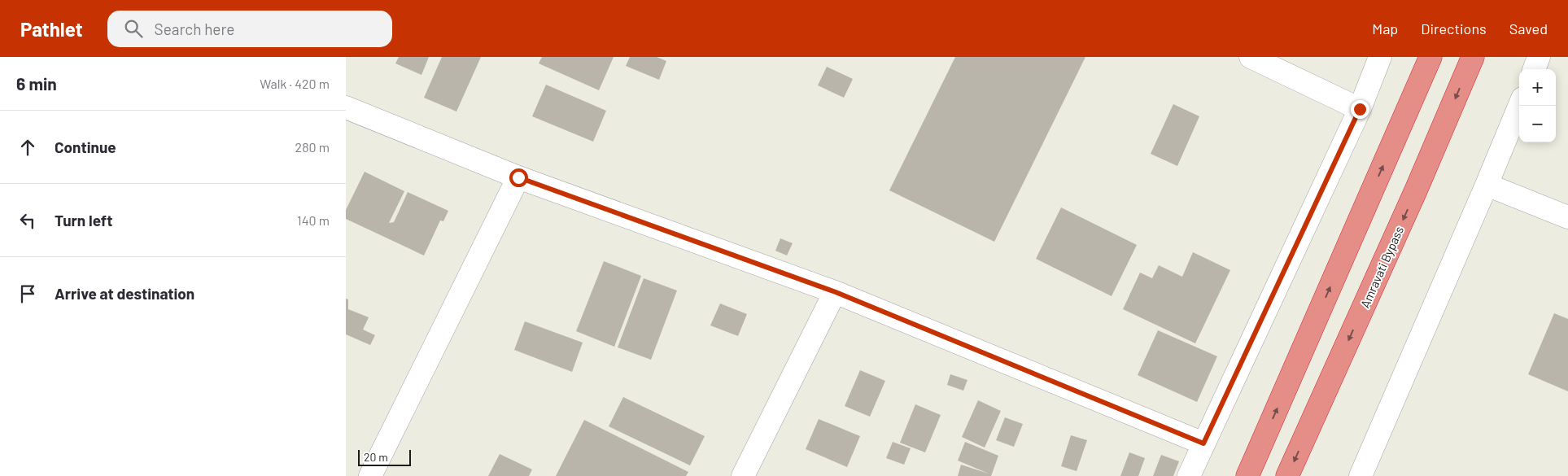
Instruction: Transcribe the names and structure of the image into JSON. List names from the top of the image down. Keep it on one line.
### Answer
{"streets":{"highway":["Amravati Bypass"]},"scale_bar":"20 m","page":{"header":"Pathlet","search":"Search here","nav":["Map","Directions","Saved"],"heading":["6 min","Walk · 420 m"],"map_buttons":["+","−"],"list":[["Continue","280 m"],["Turn left","140 m"],"Arrive at destination"],"scale":"20 m"}}
